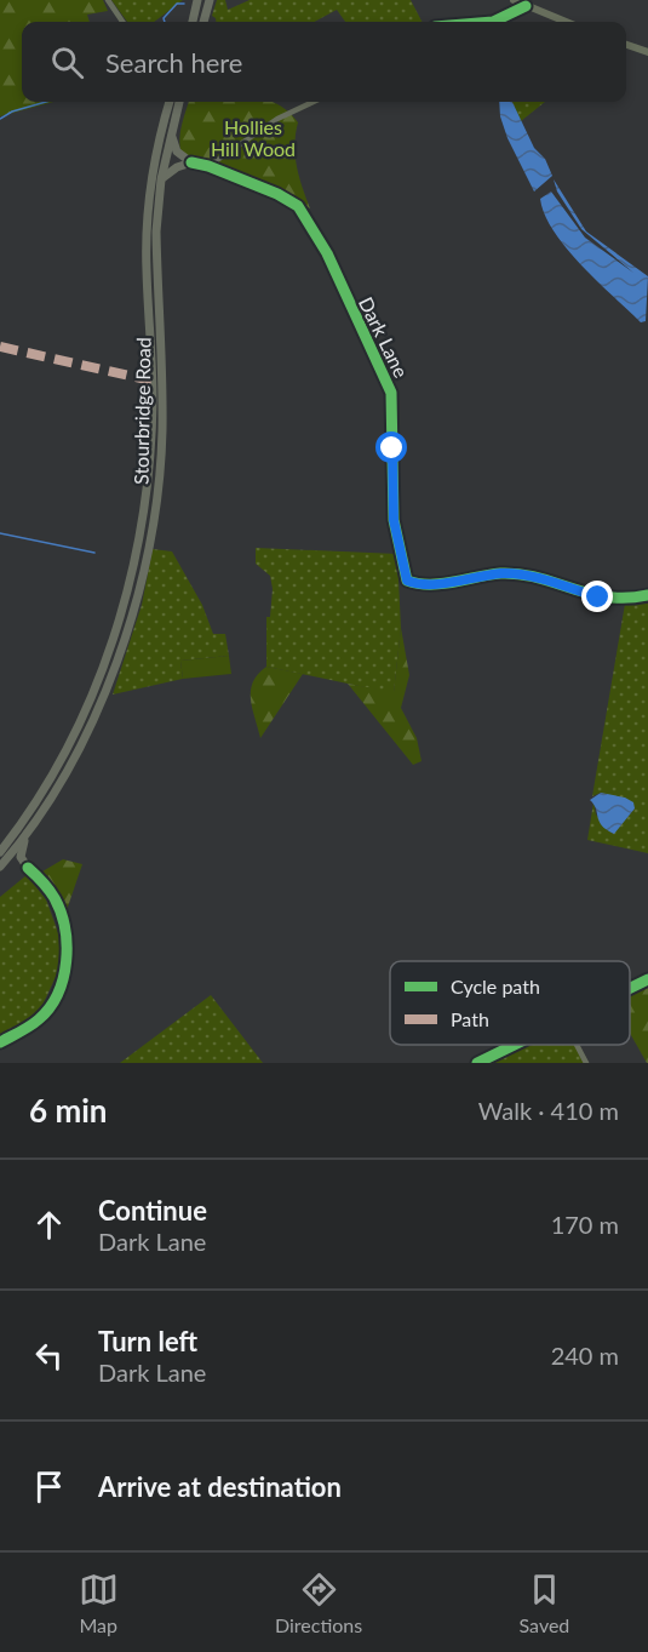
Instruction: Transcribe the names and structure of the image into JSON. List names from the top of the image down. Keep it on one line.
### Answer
{"streets":{"highway":["Stourbridge Road"],"street":["Dark Lane"]},"parks":["Hollies Hill Wood"],"legend":["Cycle path","Path"],"page":{"search":"Search here","heading":["6 min","Walk · 410 m"],"list":[["Continue","Dark Lane","170 m"],["Turn left","Dark Lane","240 m"],"Arrive at destination"],"nav":["Map","Directions","Saved"]}}
